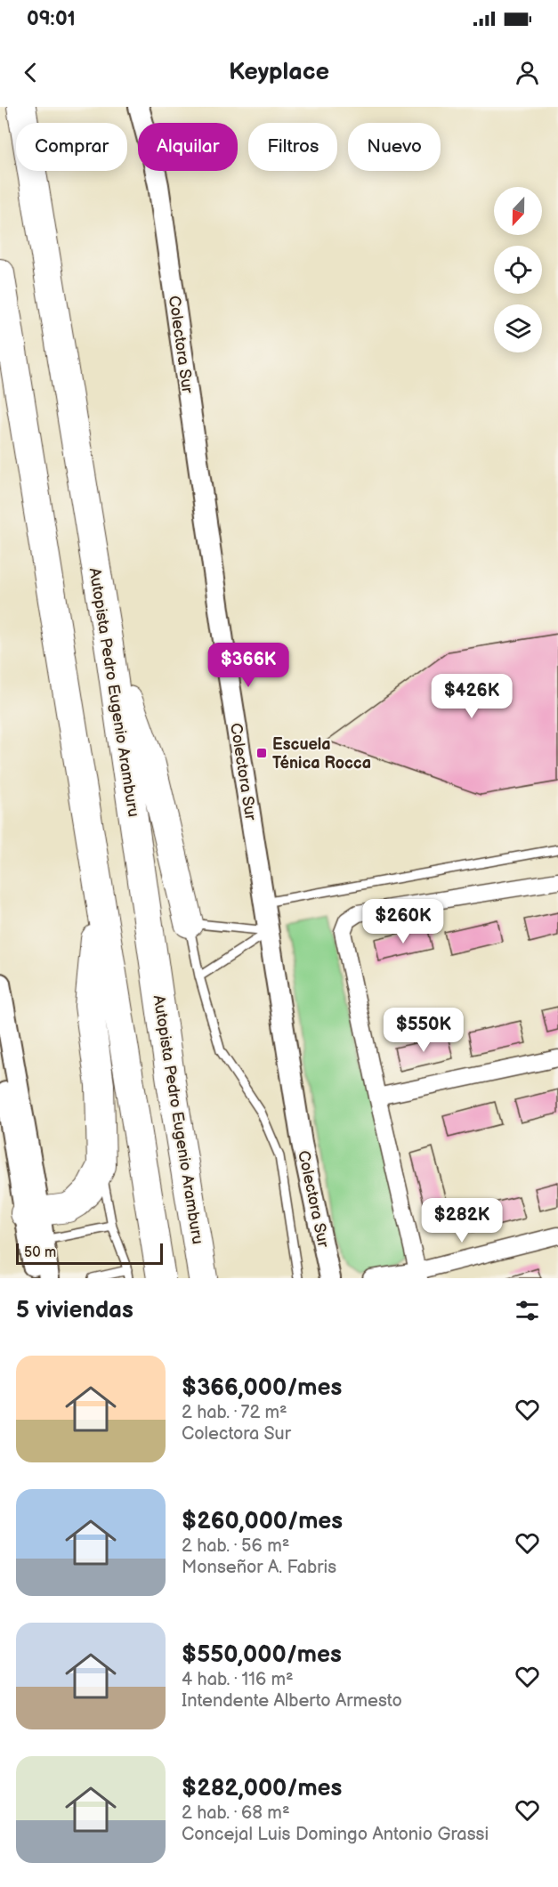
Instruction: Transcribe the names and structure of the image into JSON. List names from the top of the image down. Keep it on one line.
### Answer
{"streets":{"highway":["Autopista Pedro Eugenio Aramburu"],"street":["Colectora Sur"]},"places":{"transit":["Escuela Ténica Rocca"]},"scale_bar":"50 m","north":"bottom","page":{"status":"09:01","header":"Keyplace","chip":["Comprar","Alquilar","Filtros","Nuevo"],"price":["$366K","$426K","$260K","$550K","$282K"],"scale":"50 m","heading":"5 viviendas","list":[{"name":"$366,000/mes","note":"2 hab. · 72 m² · Colectora Sur"},{"name":"$260,000/mes","note":"2 hab. · 56 m² · Monseñor A. Fabris"},{"name":"$550,000/mes","note":"4 hab. · 116 m² · Intendente Alberto Armesto"},{"name":"$282,000/mes","note":"2 hab. · 68 m² · Concejal Luis Domingo Antonio Grassi"}]}}
